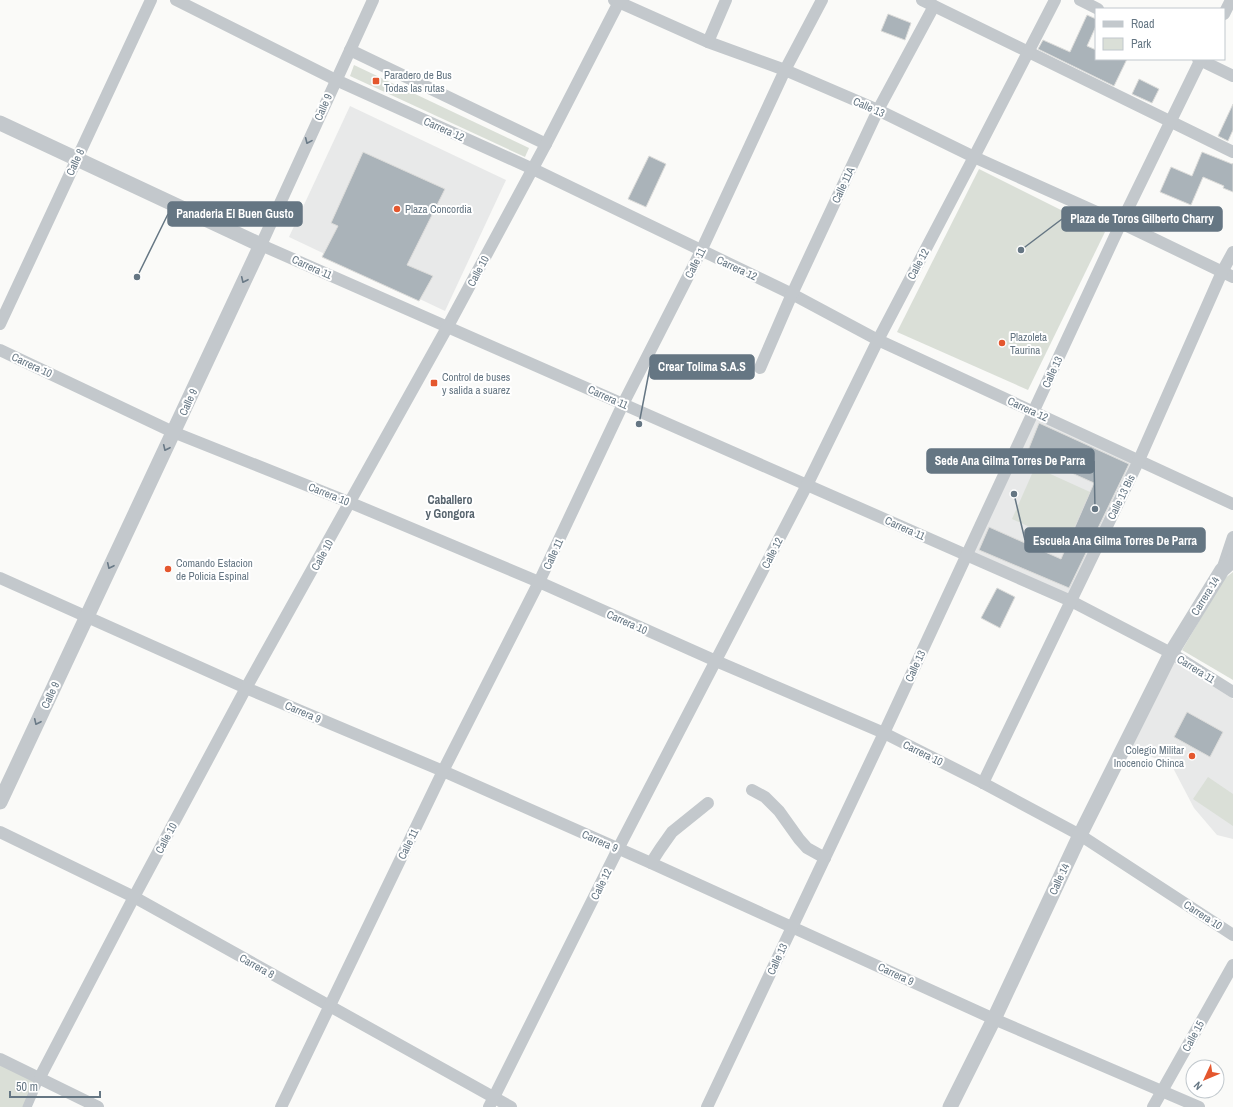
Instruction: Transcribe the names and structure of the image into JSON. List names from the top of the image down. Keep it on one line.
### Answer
{"streets":{"street":["Calle 9","Calle 13","Carrera 12","Calle 8","Calle 11A","Calle 11","Calle 12","Carrera 11","Calle 10","Carrera 10","Calle 13 Bis","Carrera 14","Carrera 9","Calle 14","Carrera 8","Calle 15"]},"crossings":[["Calle 9","Carrera 12"],["Calle 9","Carrera 11"],["Calle 9","Carrera 10"],["Calle 9","Carrera 9"],["Calle 13","Carrera 12"],["Calle 13","Calle 11A"],["Calle 13","Calle 11"],["Calle 13","Calle 12"],["Calle 13","Carrera 11"],["Calle 13","Calle 10"],["Calle 13","Carrera 10"],["Calle 13","Calle 13 Bis"],["Calle 13","Carrera 9"],["Carrera 12","Calle 11A"],["Carrera 12","Calle 11"],["Carrera 12","Calle 12"],["Carrera 12","Calle 10"],["Carrera 12","Calle 13 Bis"],["Calle 8","Carrera 11"],["Calle 11","Carrera 11"],["Calle 11","Carrera 10"],["Calle 11","Carrera 9"],["Calle 11","Carrera 8"],["Calle 12","Carrera 11"],["Calle 12","Carrera 10"],["Calle 12","Carrera 9"],["Calle 12","Carrera 8"],["Carrera 11","Calle 10"],["Carrera 11","Calle 13 Bis"],["Carrera 11","Carrera 14"],["Carrera 11","Calle 14"],["Calle 10","Carrera 10"],["Calle 10","Carrera 9"],["Calle 10","Carrera 8"],["Carrera 10","Calle 13 Bis"],["Carrera 10","Calle 14"],["Carrera 14","Calle 14"],["Carrera 9","Calle 14"],["Carrera 9","Calle 15"]],"one_way":["Calle 9"],"districts":["Caballero y Gongora"],"places":{"transit":["Paradero de Bus Todas las rutas","Control de buses y salida a suarez"],"other":["Plaza Concordia","Plaza de Toros Gilberto Charry","Panaderia El Buen Gusto","Plazoleta Taurina","Crear Tolima S.A.S","Escuela Ana Gilma Torres De Parra","Sede Ana Gilma Torres De Parra","Comando Estacion de Policia Espinal","Colegio Militar Inocencio Chinca"]},"legend":["Road","Park"],"scale_bar":"50 m","north":"bottom left"}
